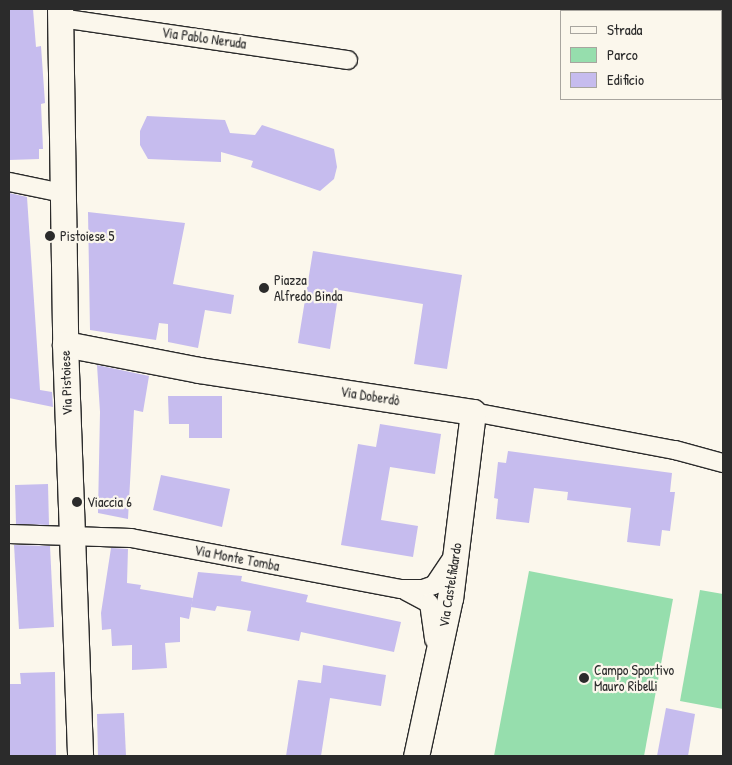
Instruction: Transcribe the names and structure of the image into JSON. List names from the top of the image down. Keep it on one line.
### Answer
{"streets":{"street":["Via Pablo Neruda","Via Pistoiese","Via Doberdò","Via Monte Tomba","Via Castelfidardo"]},"crossings":[["Via Pablo Neruda","Via Pistoiese"],["Via Pistoiese","Via Doberdò"],["Via Pistoiese","Via Monte Tomba"],["Via Doberdò","Via Castelfidardo"],["Via Monte Tomba","Via Castelfidardo"]],"places":["Pistoiese 5","Piazza Alfredo Binda","Viaccia 6","Campo Sportivo Mauro Ribelli"],"legend":["Strada","Parco","Edificio"]}
